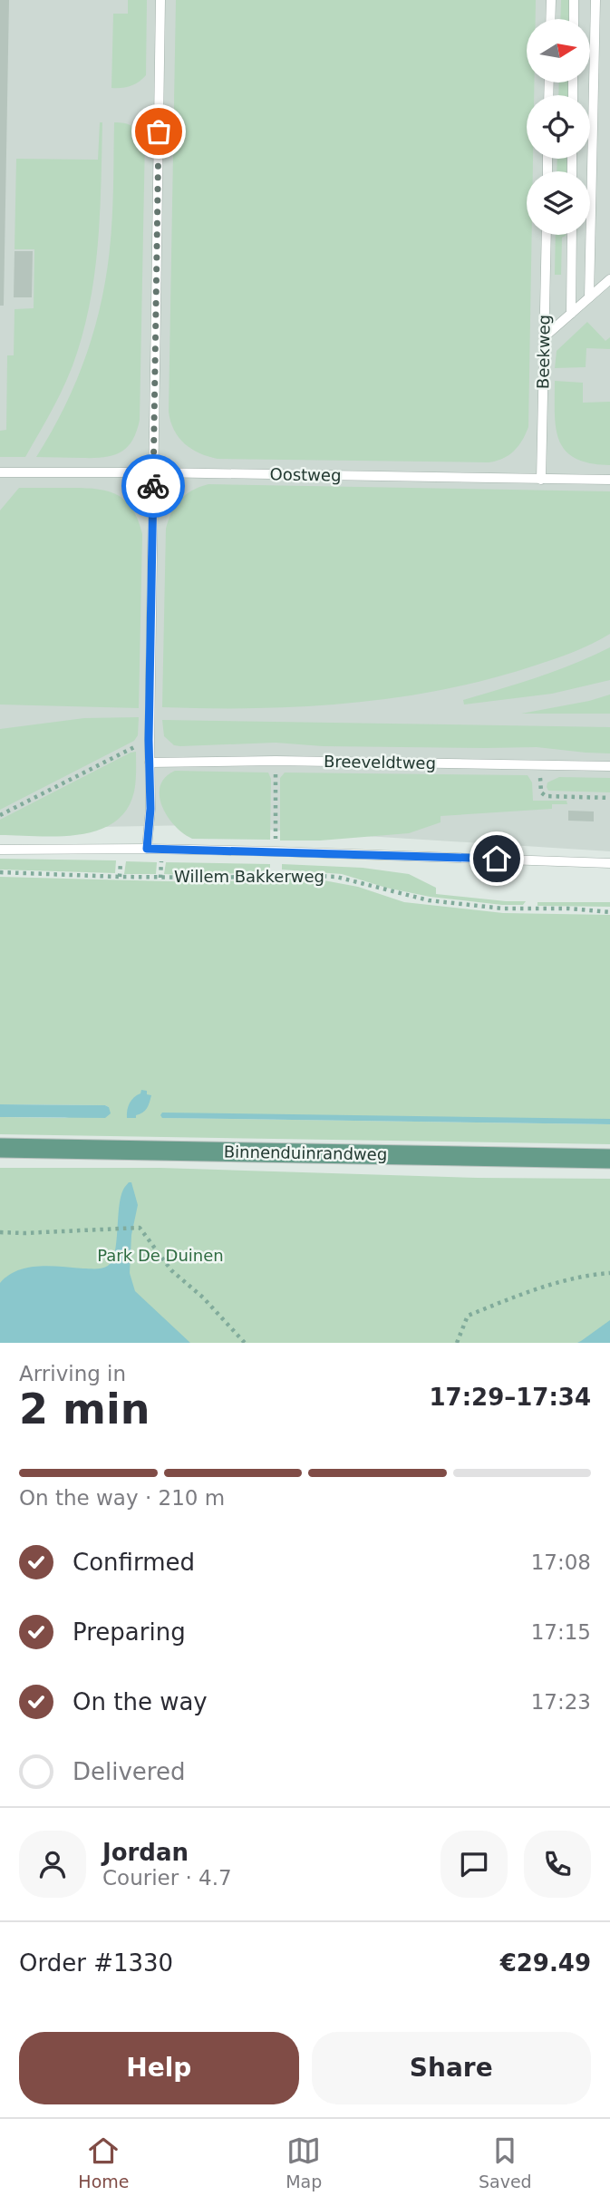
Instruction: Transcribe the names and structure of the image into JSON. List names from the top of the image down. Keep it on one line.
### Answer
{"streets":{"main road":["Binnenduinrandweg"],"lane":["Beekweg","Oostweg","Breeveldtweg","Willem Bakkerweg"]},"crossings":[["Beekweg","Oostweg"]],"parks":["Park De Duinen"],"north":"right","page":{"heading":["2 min","Arriving in","17:29–17:34"],"panel":["Jordan","Courier · 4.7","Order #1330","€29.49"],"bar":"On the way · 210 m","list":[["Confirmed","17:08"],["Preparing","17:15"],["On the way","17:23"],"Delivered"],"buttons":["Help","Share"],"tabs":["Home","Map","Saved"]}}
